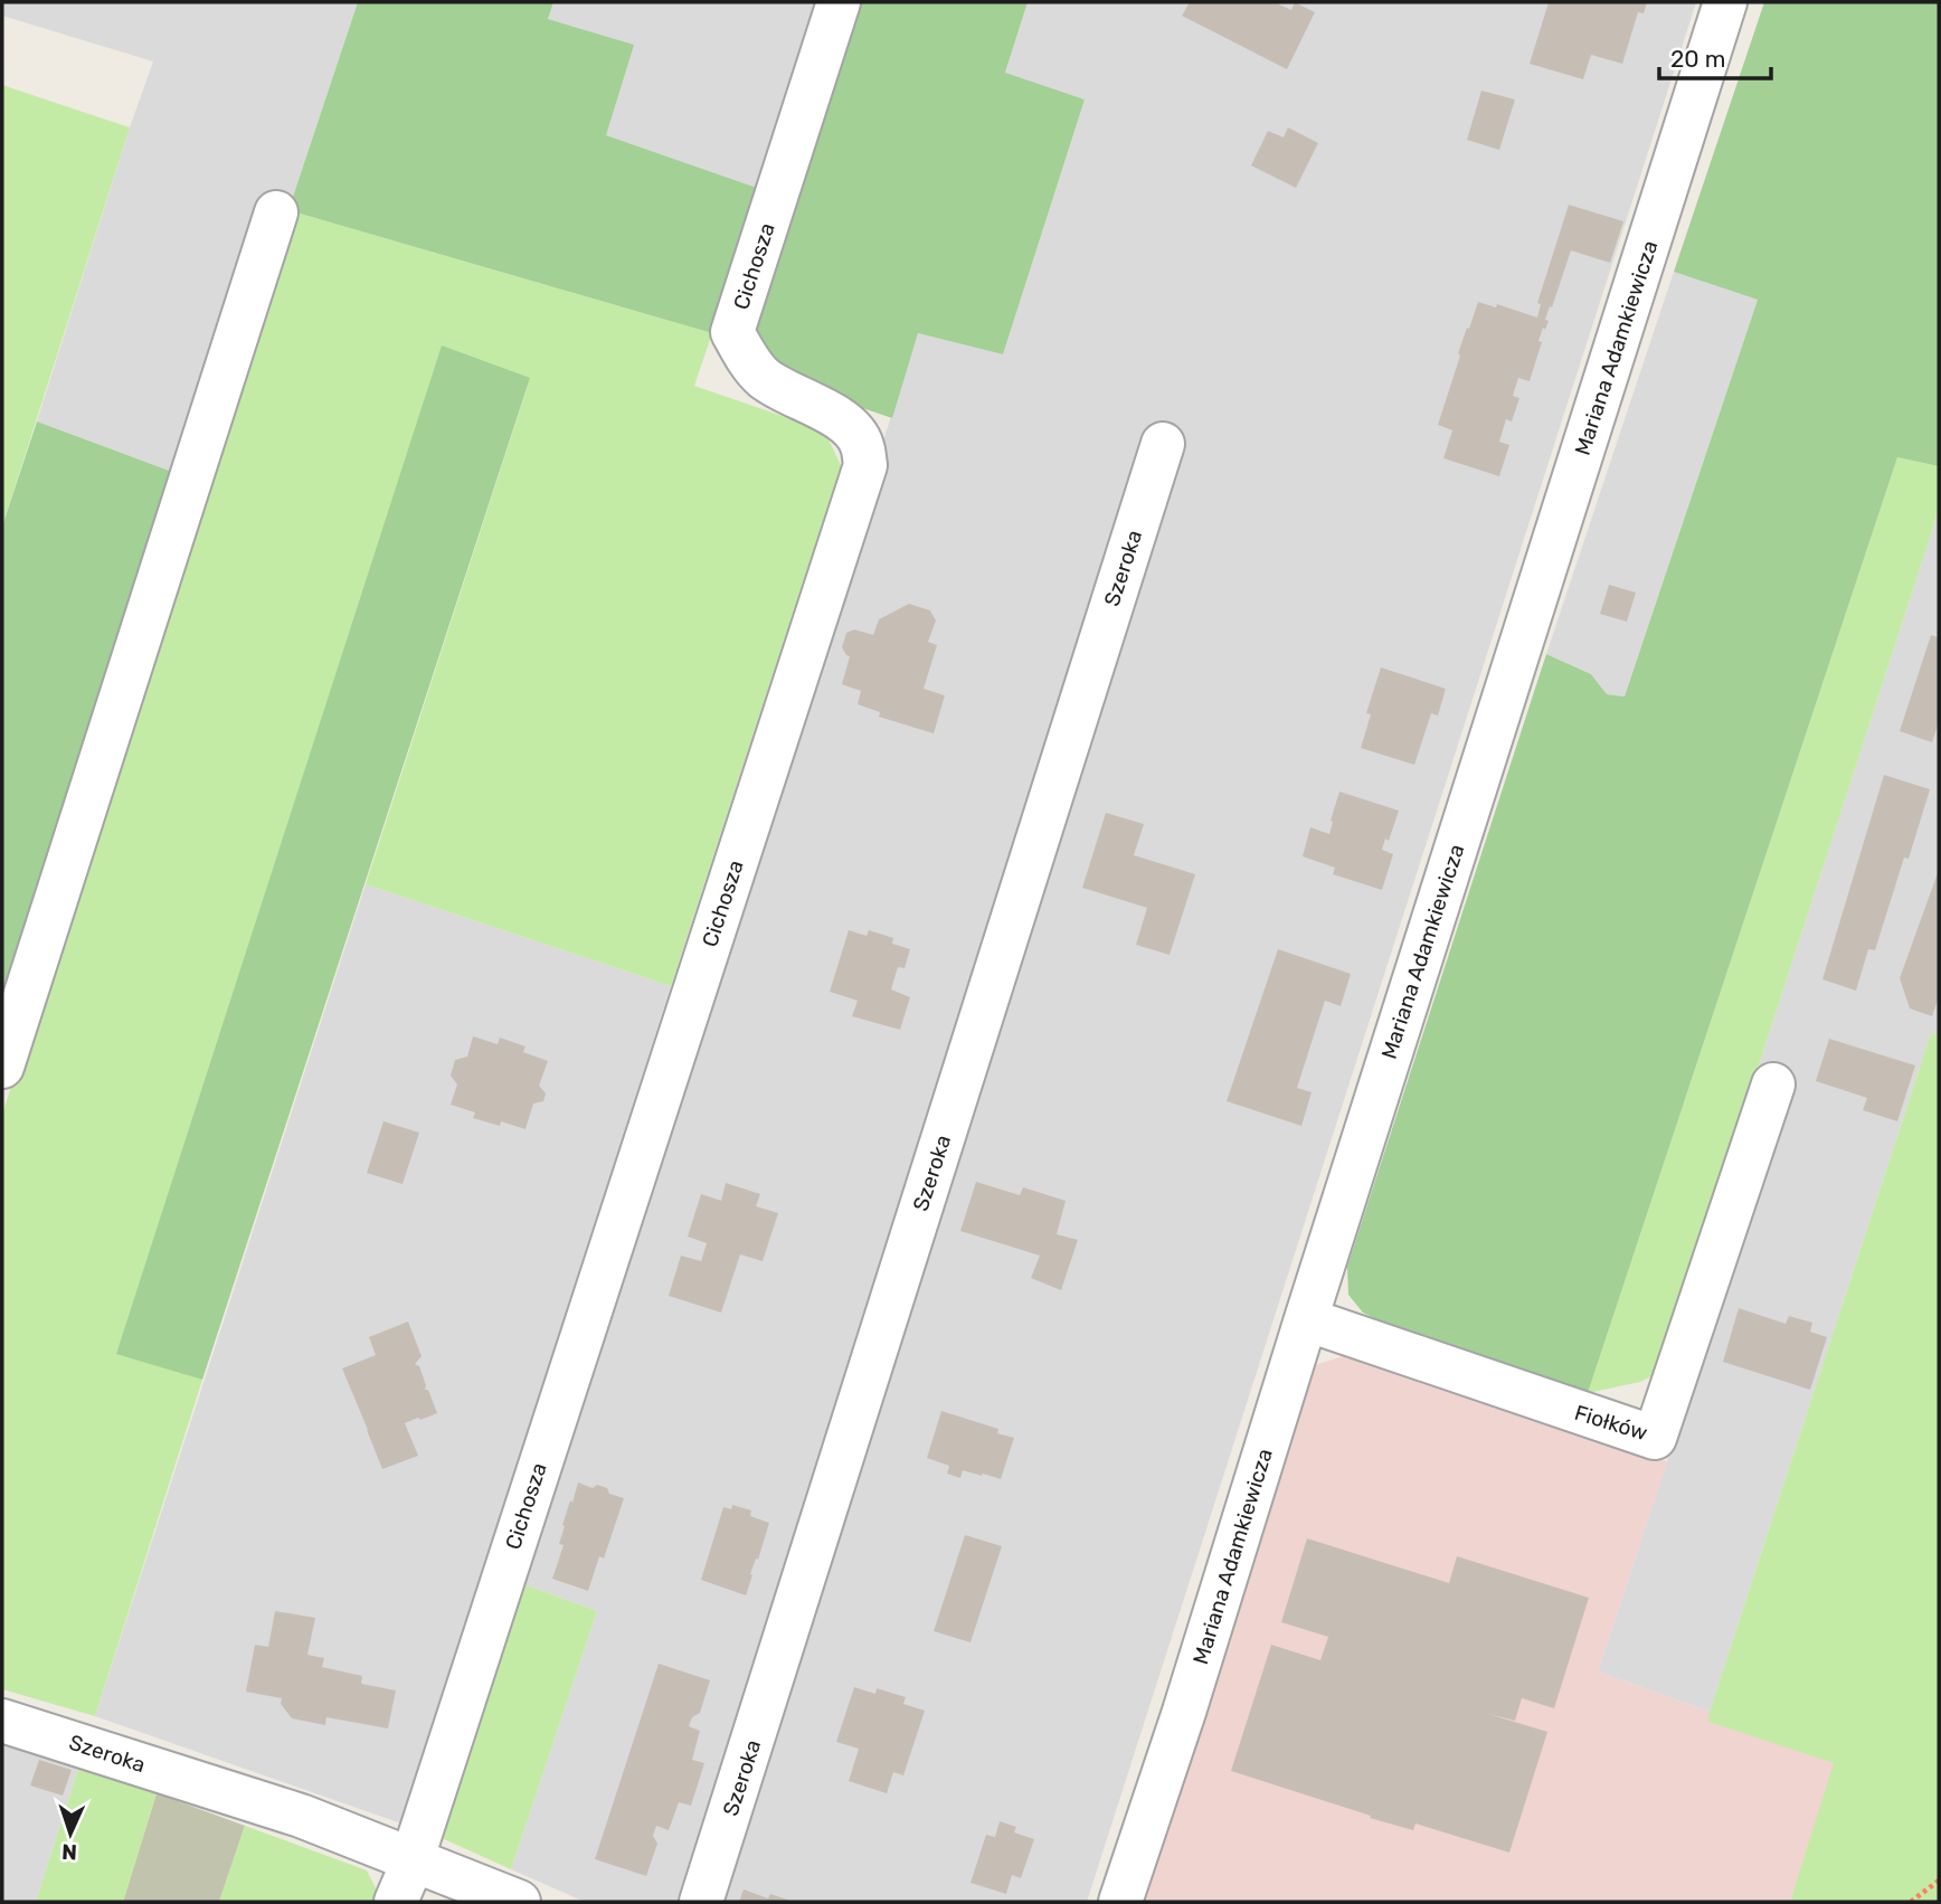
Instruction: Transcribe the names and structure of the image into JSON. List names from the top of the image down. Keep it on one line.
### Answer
{"streets":{"street":["Cichosza","Mariana Adamkiewicza","Szeroka","Fiołków"]},"crossings":[["Cichosza","Szeroka"],["Mariana Adamkiewicza","Fiołków"]],"scale_bar":"20 m","north":"bottom"}
